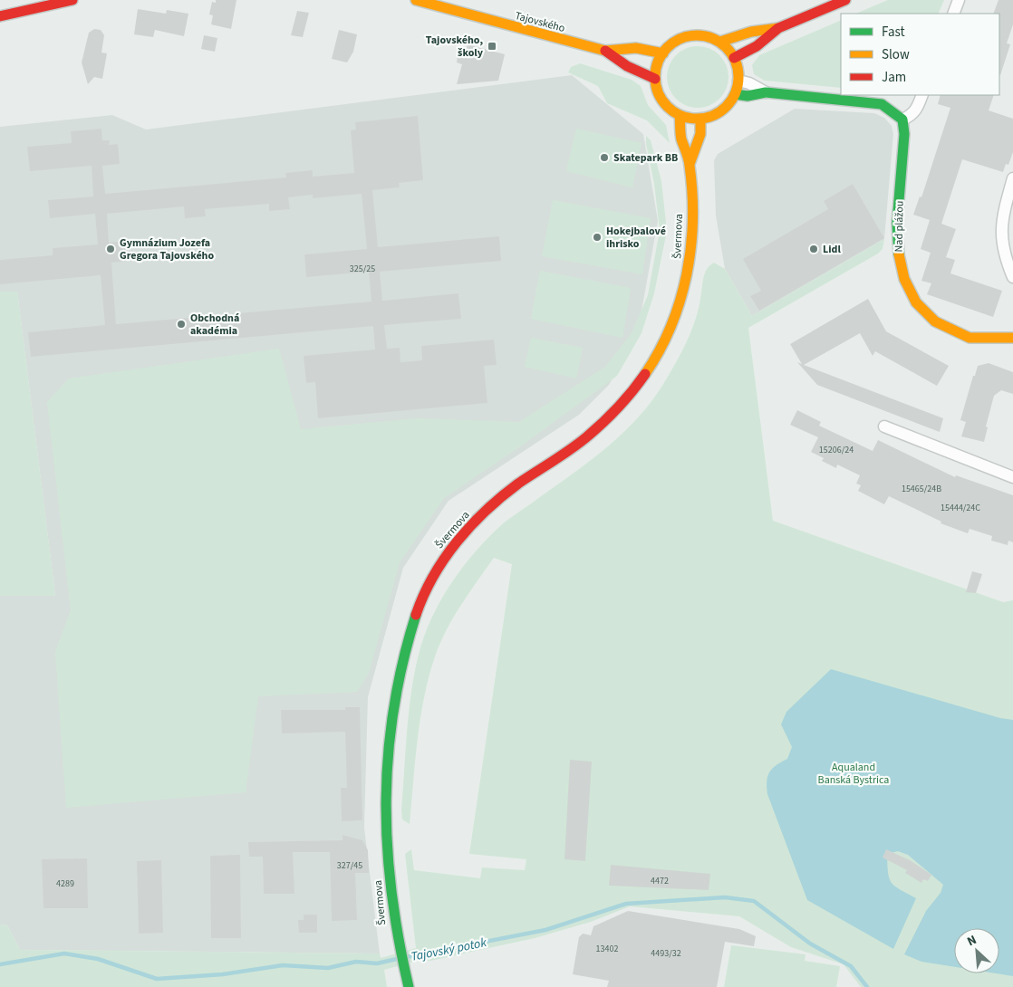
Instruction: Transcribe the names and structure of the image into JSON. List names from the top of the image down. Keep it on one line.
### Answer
{"streets":{"street":["Tajovského","Nad plážou","Švermova"]},"crossings":[["Tajovského","Švermova"]],"water":["Tajovský potok"],"parks":["Aqualand Banská Bystrica"],"places":{"transit":["Tajovského, školy"],"other":["Skatepark BB","Hokejbalové ihrisko","Gymnázium Jozefa Gregora Tajovského","Lidl","Obchodná akadémia"]},"house_numbers":["325/25","15206/24","15465/24B","15444/24C","327/45","4472","4289","13402","4493/32"],"legend":["Fast","Slow","Jam"],"north":"top left"}
